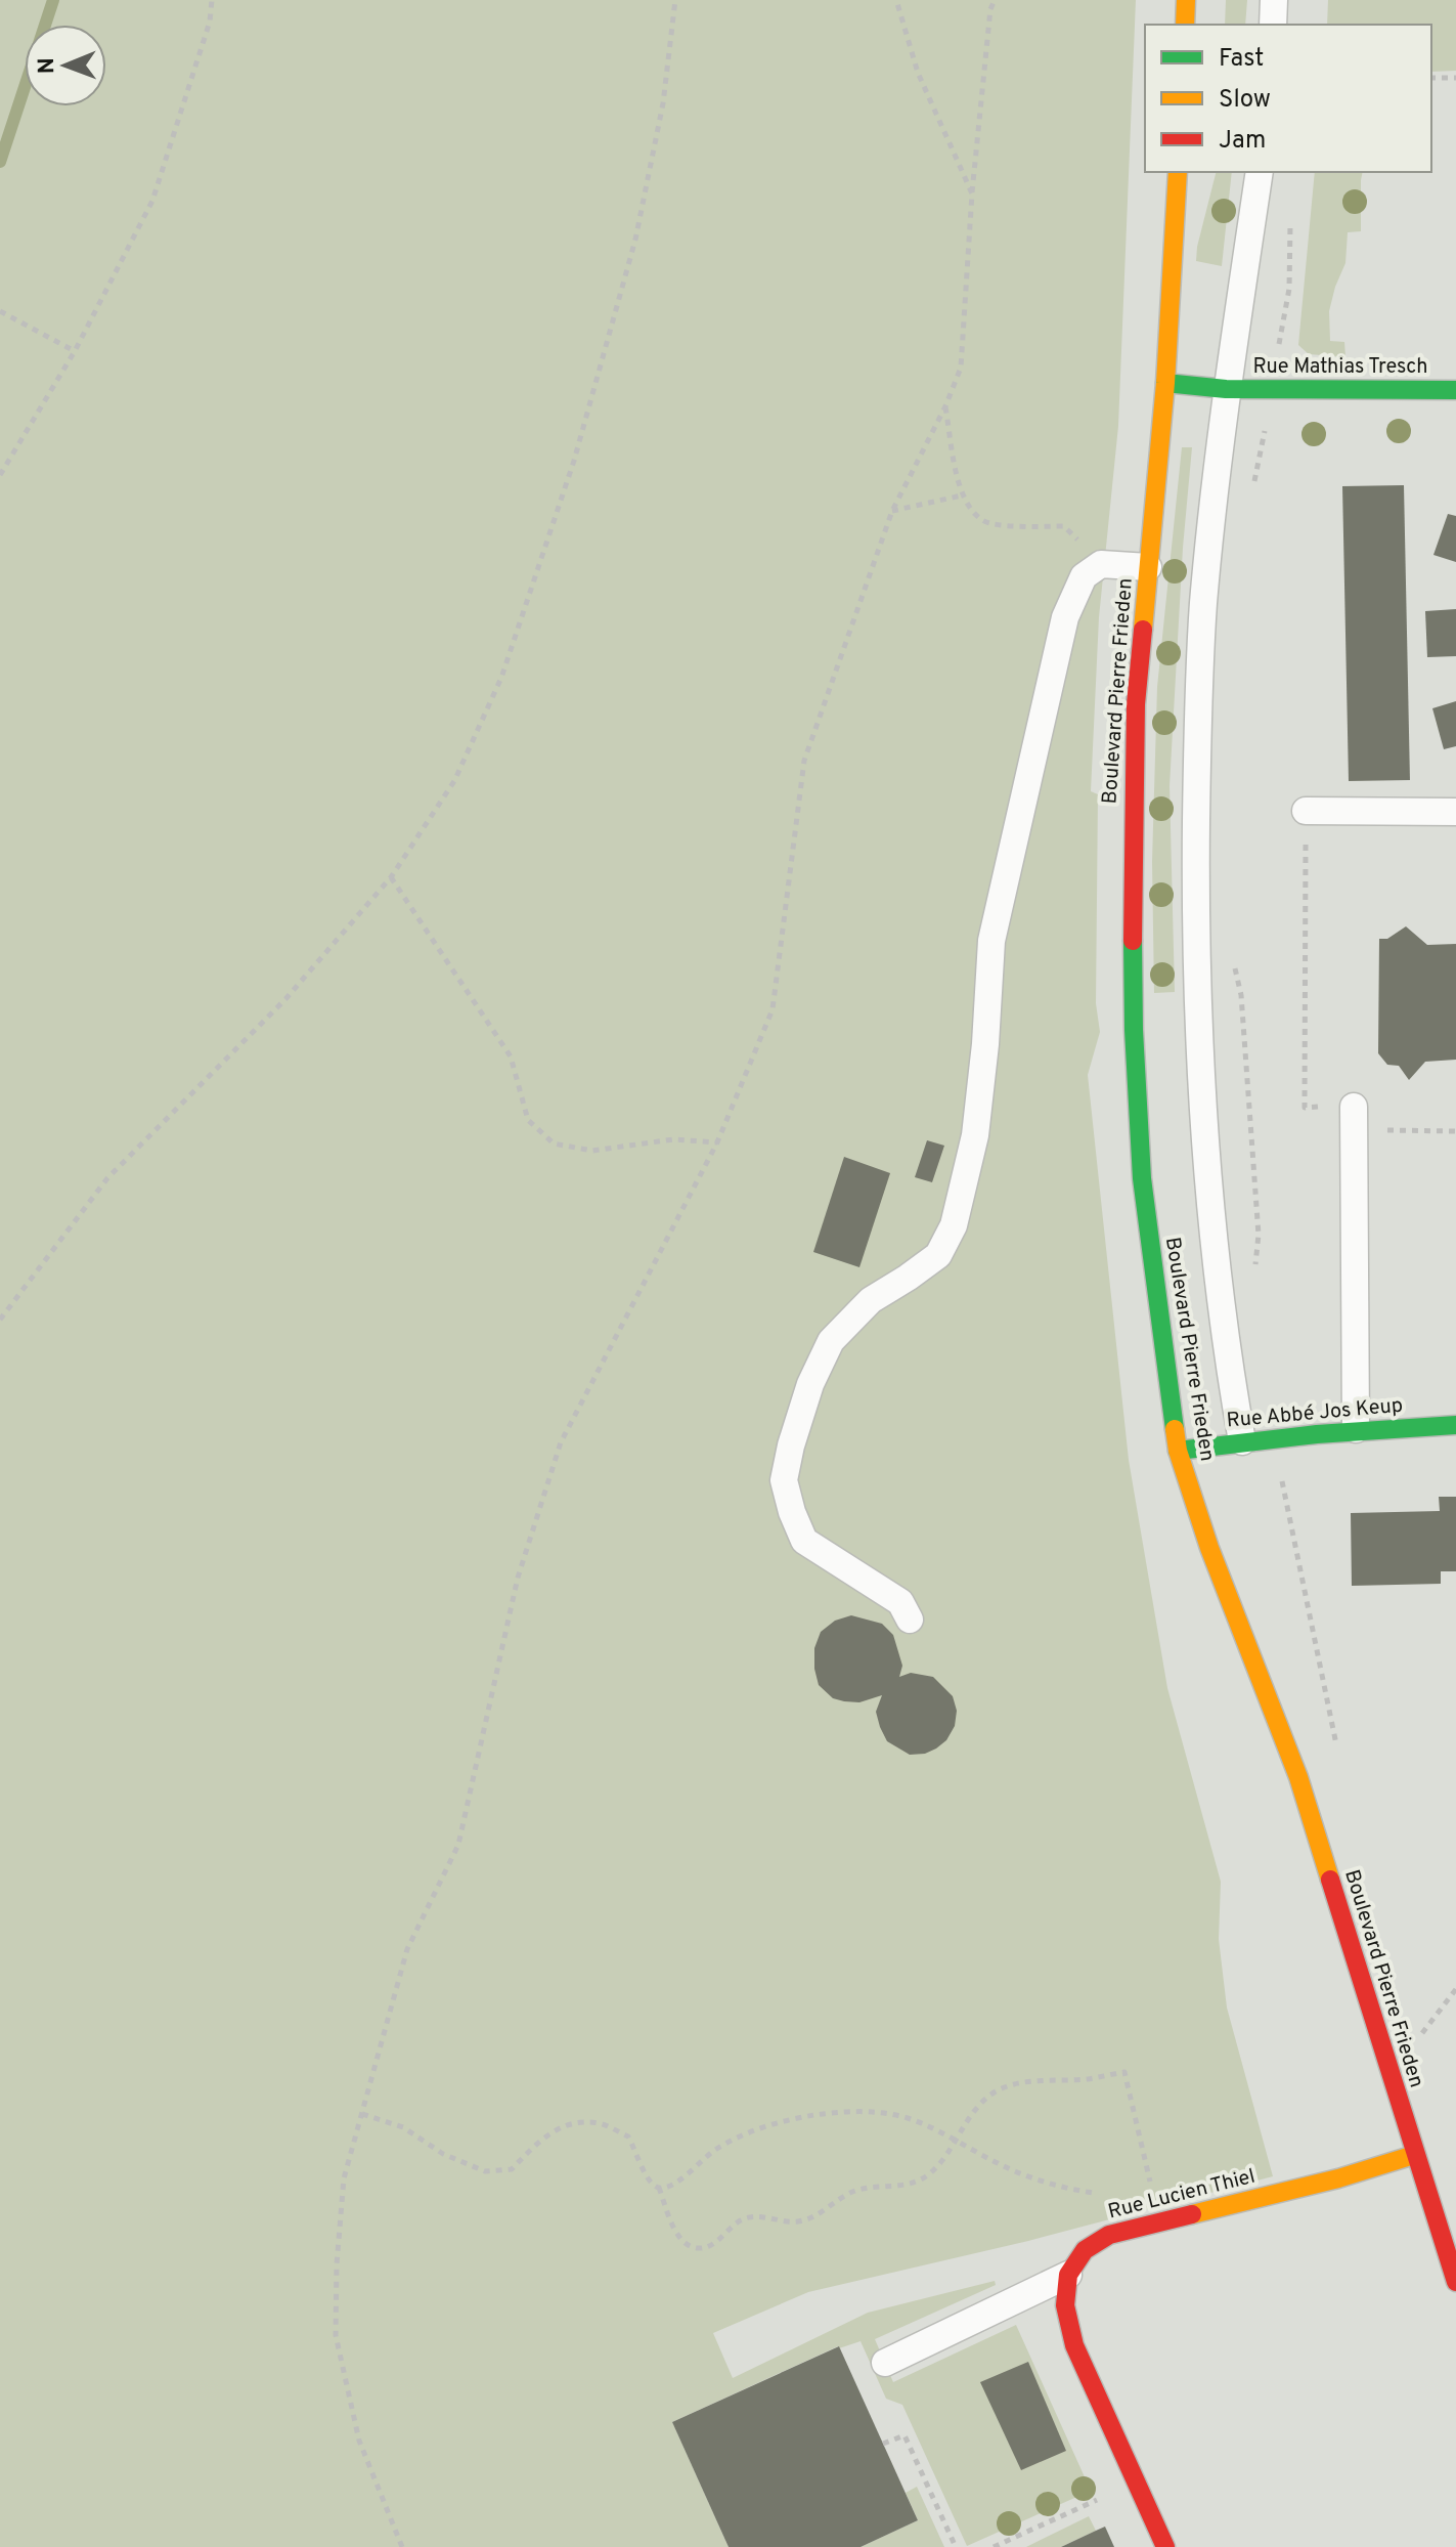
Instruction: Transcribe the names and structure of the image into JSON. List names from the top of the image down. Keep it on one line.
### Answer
{"streets":{"main road":["Rue Mathias Tresch","Boulevard Pierre Frieden","Rue Abbé Jos Keup","Rue Lucien Thiel"]},"crossings":[["Boulevard Pierre Frieden","Rue Abbé Jos Keup"],["Boulevard Pierre Frieden","Rue Lucien Thiel"]],"legend":["Fast","Slow","Jam"],"north":"left"}
